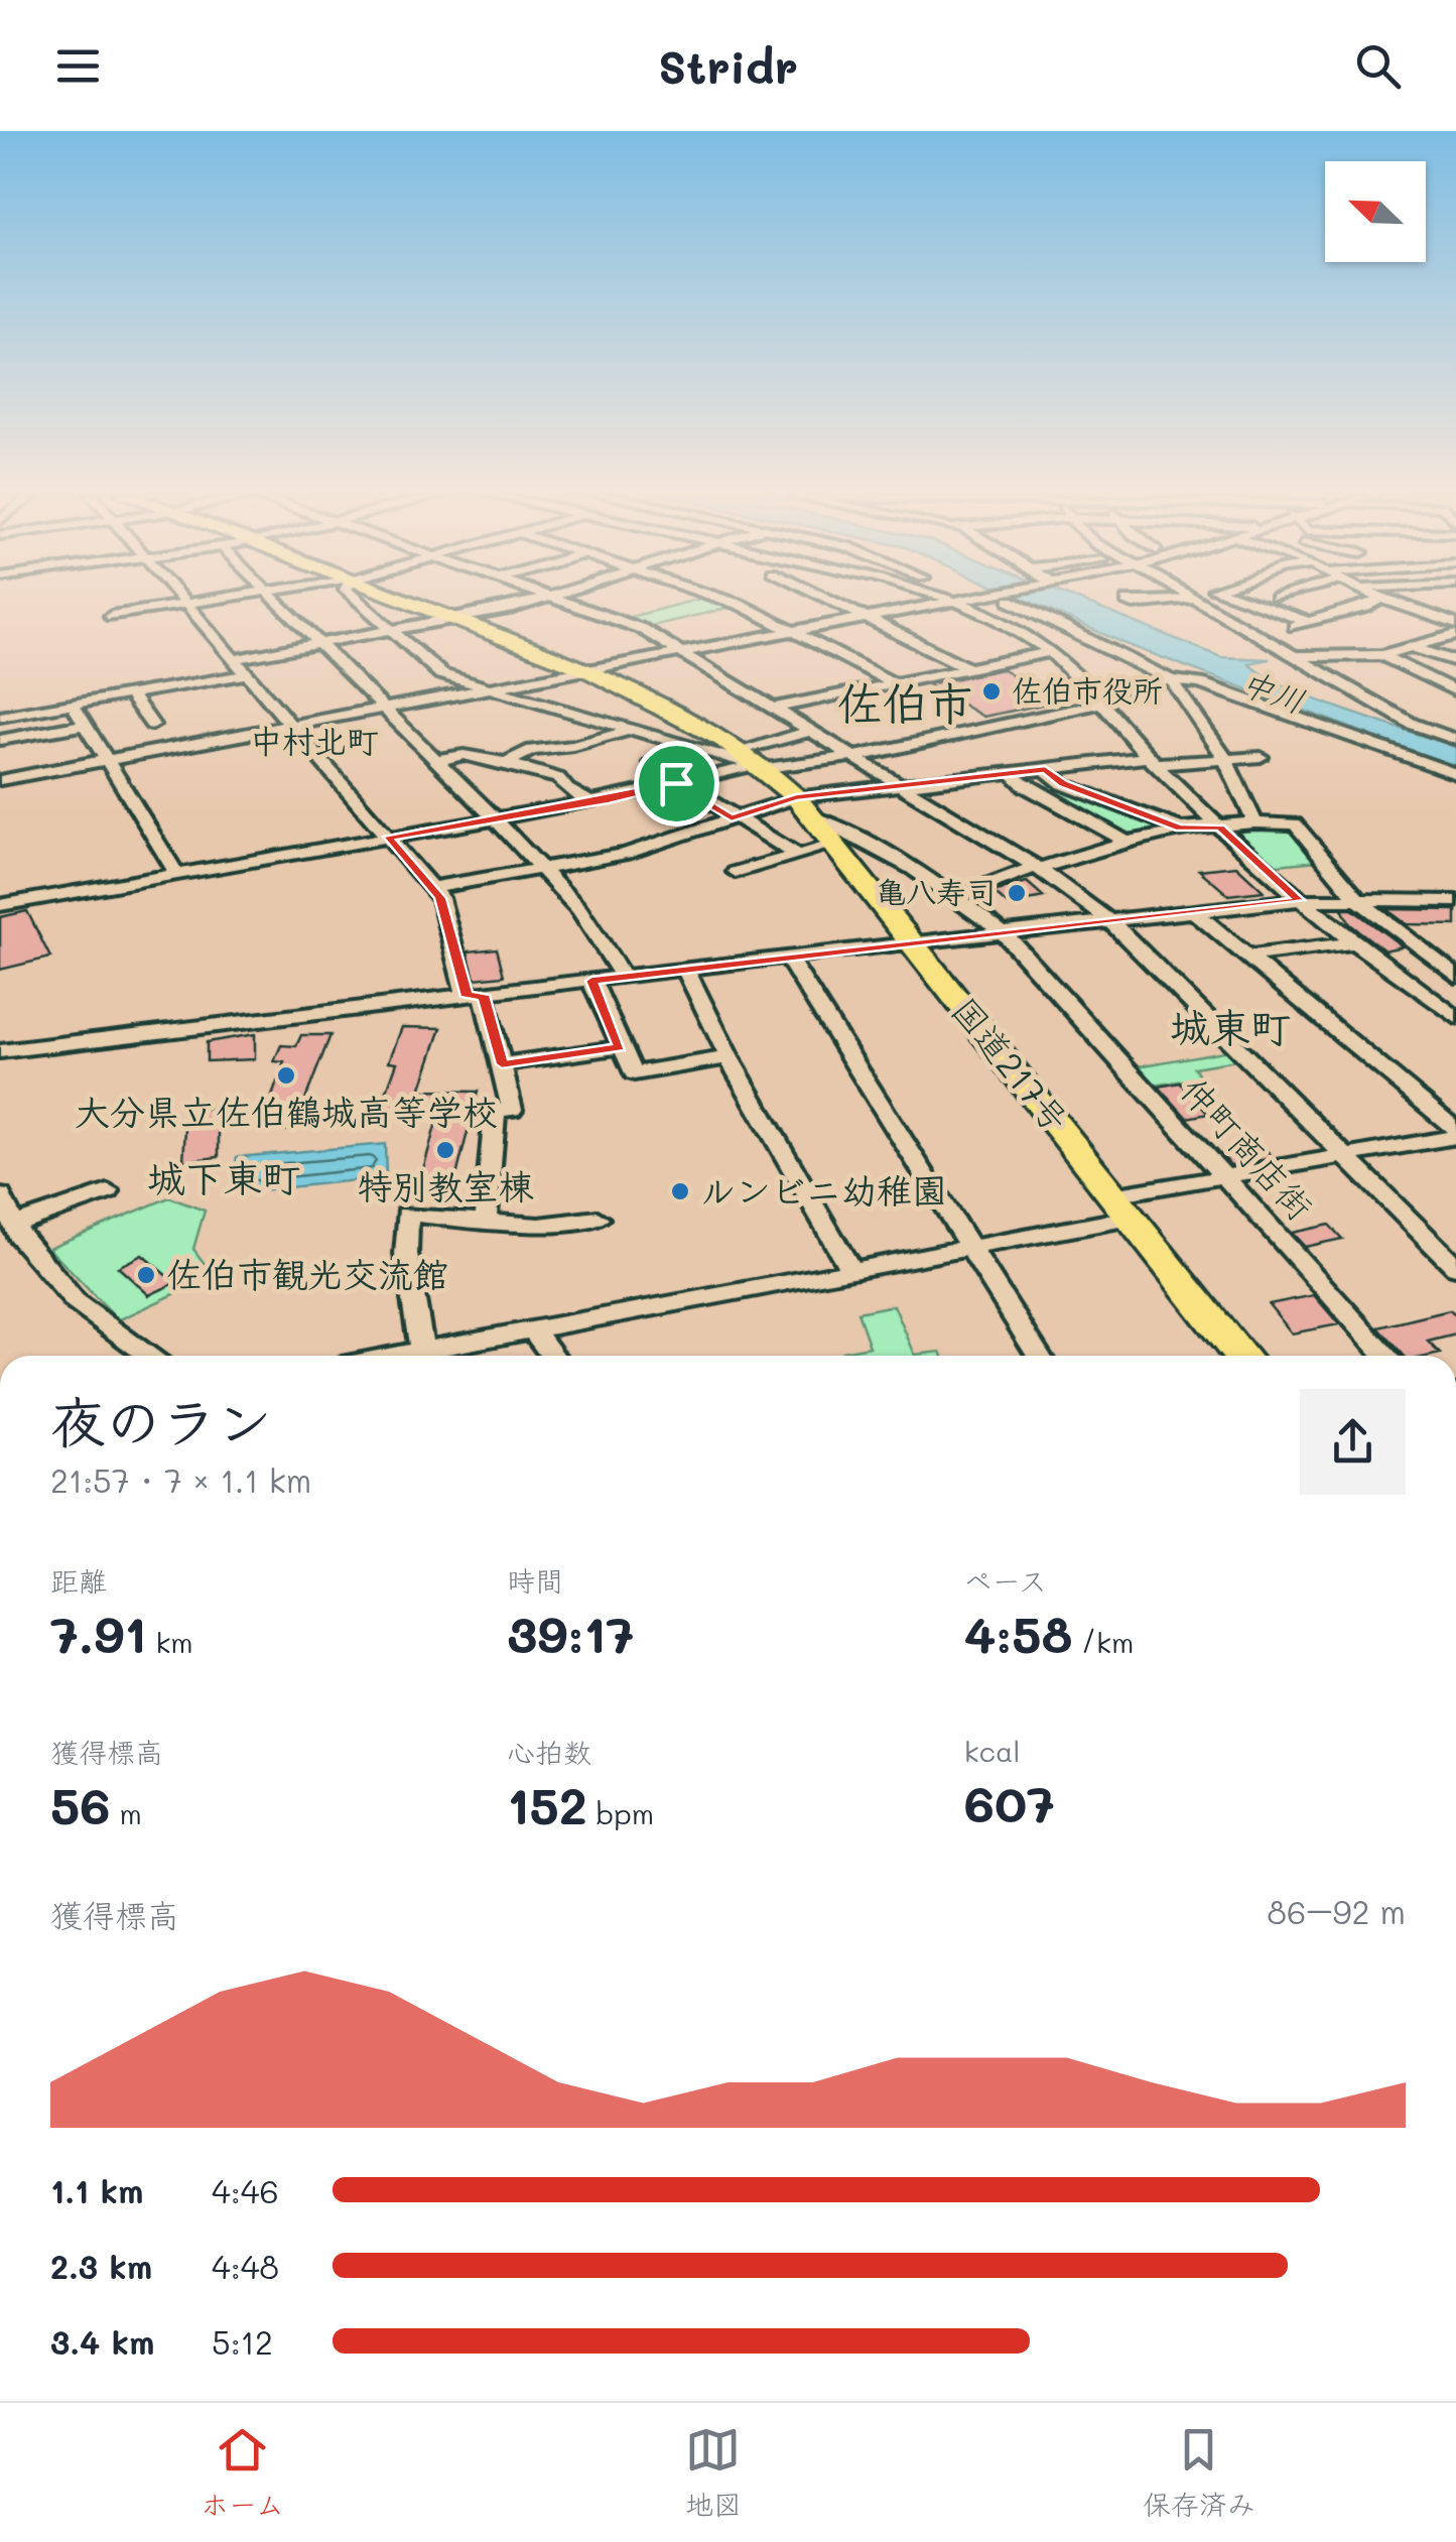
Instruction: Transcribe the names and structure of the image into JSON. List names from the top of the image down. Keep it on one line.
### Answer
{"streets":{"highway":["国道217号"],"street":["仲町商店街"]},"crossings":[["国道217号","仲町商店街"]],"districts":["佐伯市","中村北町","城東町","城下東町"],"water":["中川"],"places":["佐伯市役所","亀八寿司","大分県立佐伯鶴城高等学校","特別教室棟","ルンビニ幼稚園","佐伯市観光交流館"],"north":"top left","page":{"header":"Stridr","heading":["夜のラン","21:57 · 7 × 1.1 km"],"stats":[["距離","7.91 km"],["時間","39:17"],["ペース","4:58 /km"],["獲得標高","56 m"],["心拍数","152 bpm"],["kcal","607"]],"chart":["獲得標高","86–92 m"],"list":[{"name":"1.1 km","note":"4:46"},{"name":"2.3 km","note":"4:48"},{"name":"3.4 km","note":"5:12"}],"tabs":["ホーム","地図","保存済み"]}}
